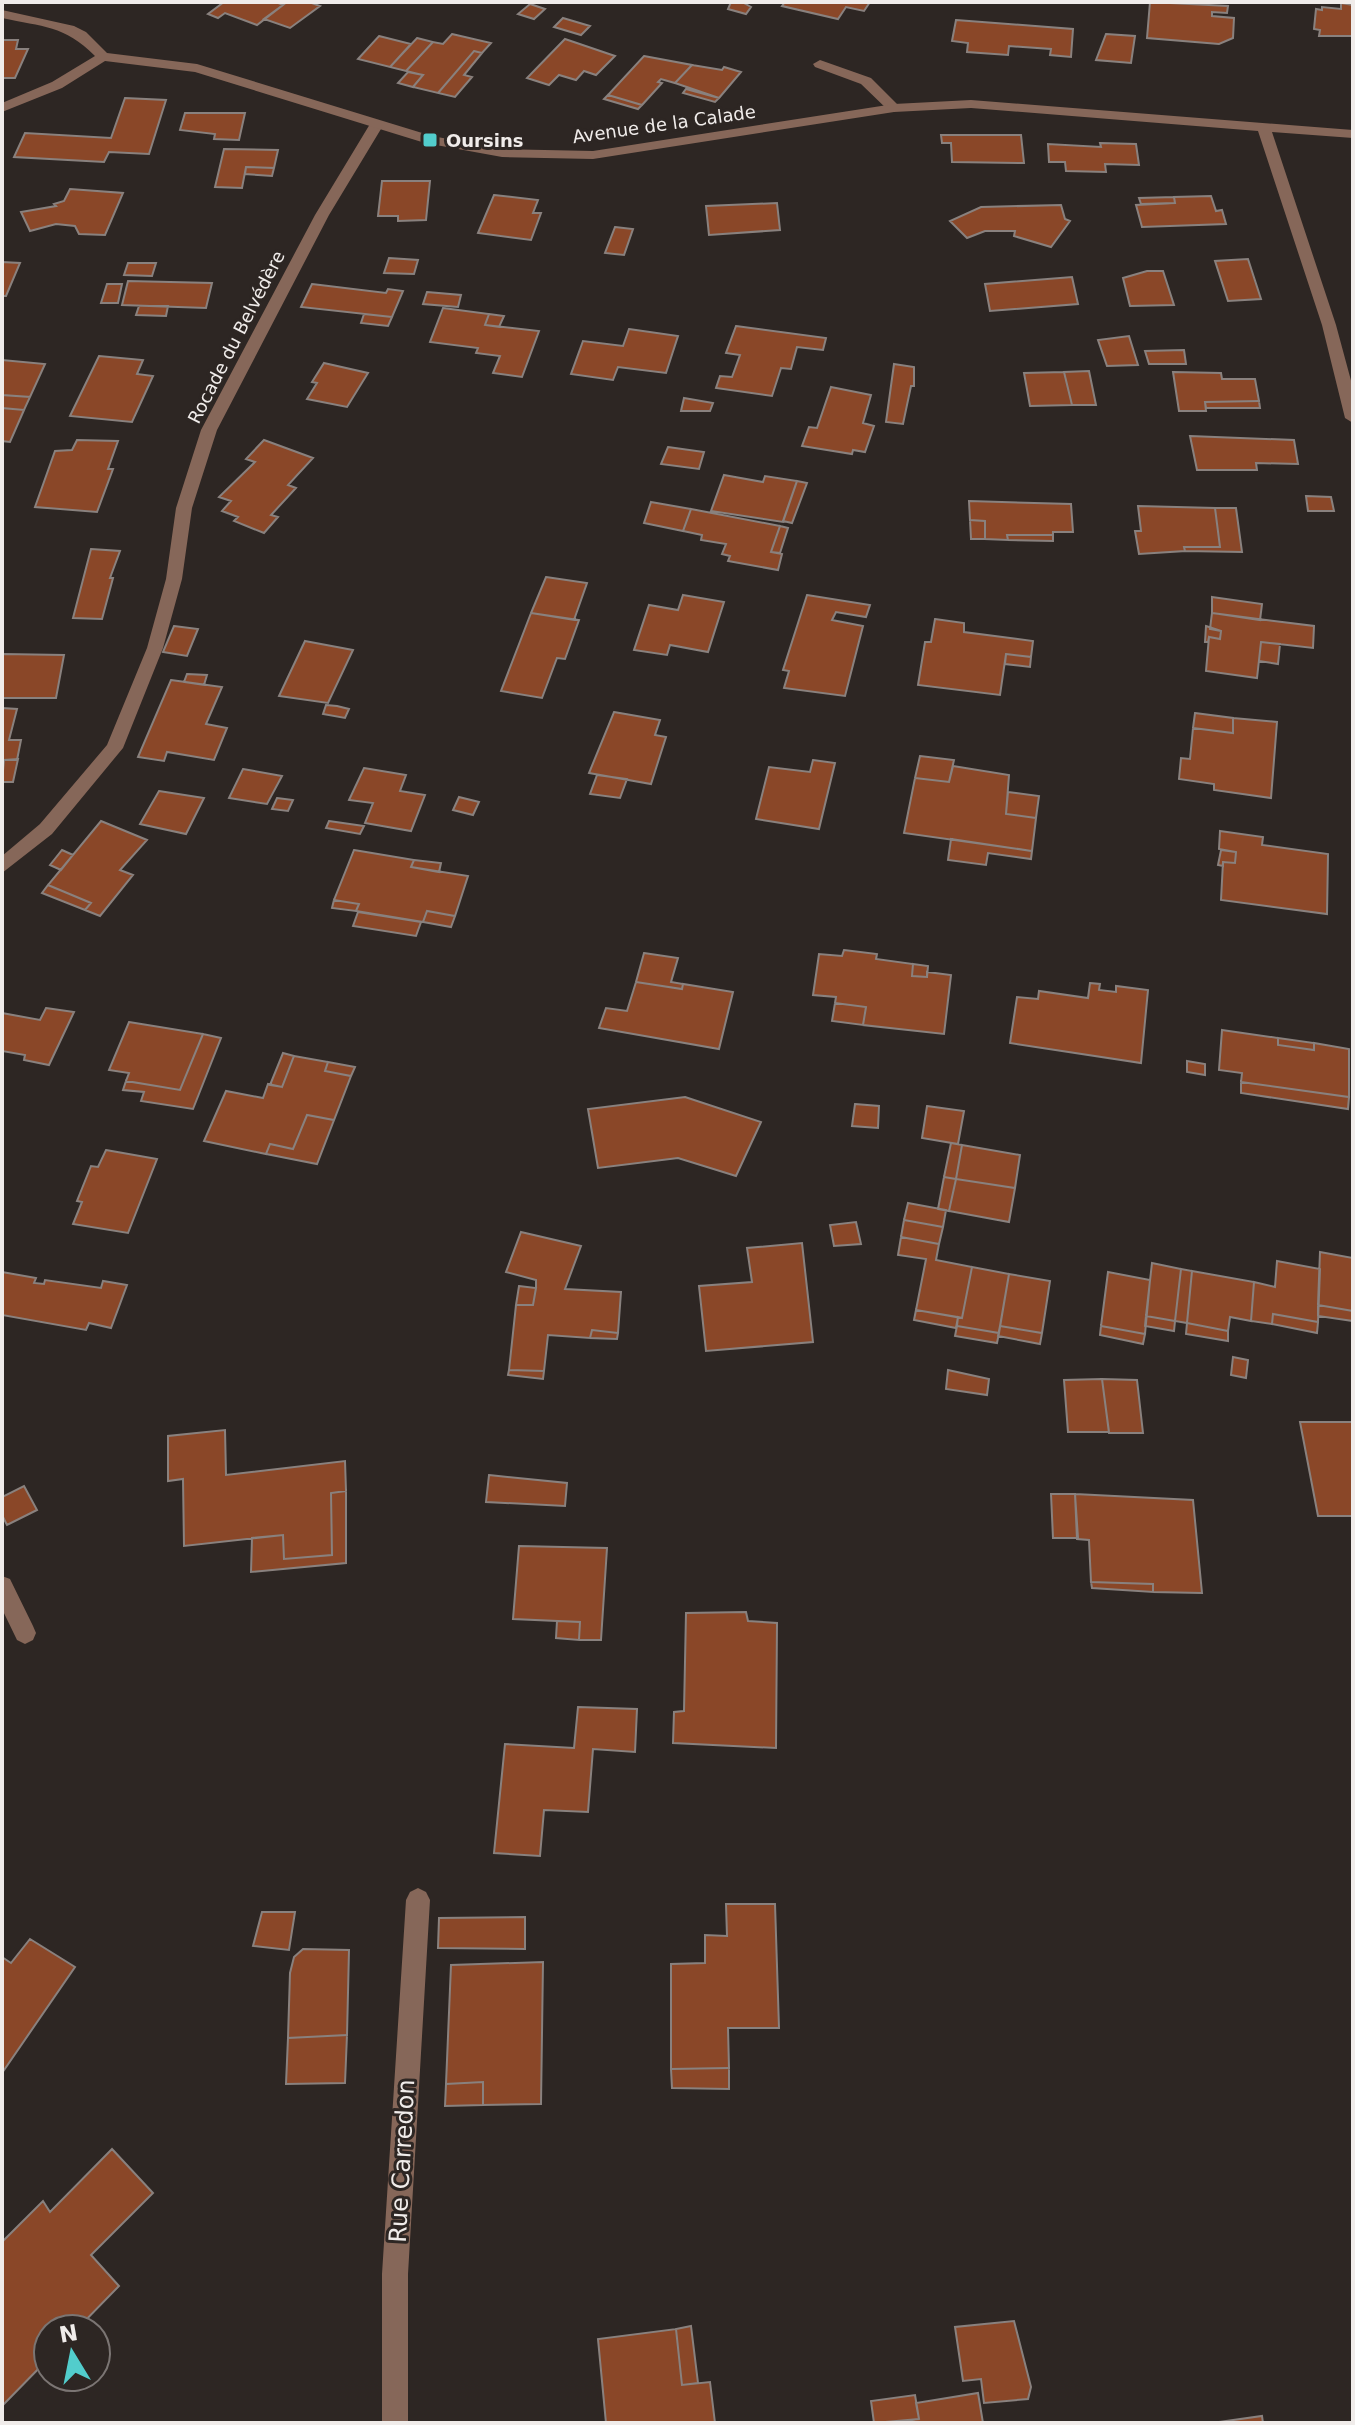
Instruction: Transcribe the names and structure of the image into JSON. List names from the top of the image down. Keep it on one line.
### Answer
{"streets":{"street":["Avenue de la Calade","Rocade du Belvédère","Rue Carredon"]},"crossings":[["Avenue de la Calade","Rocade du Belvédère"]],"places":{"transit":["Oursins"]},"north":"top"}
